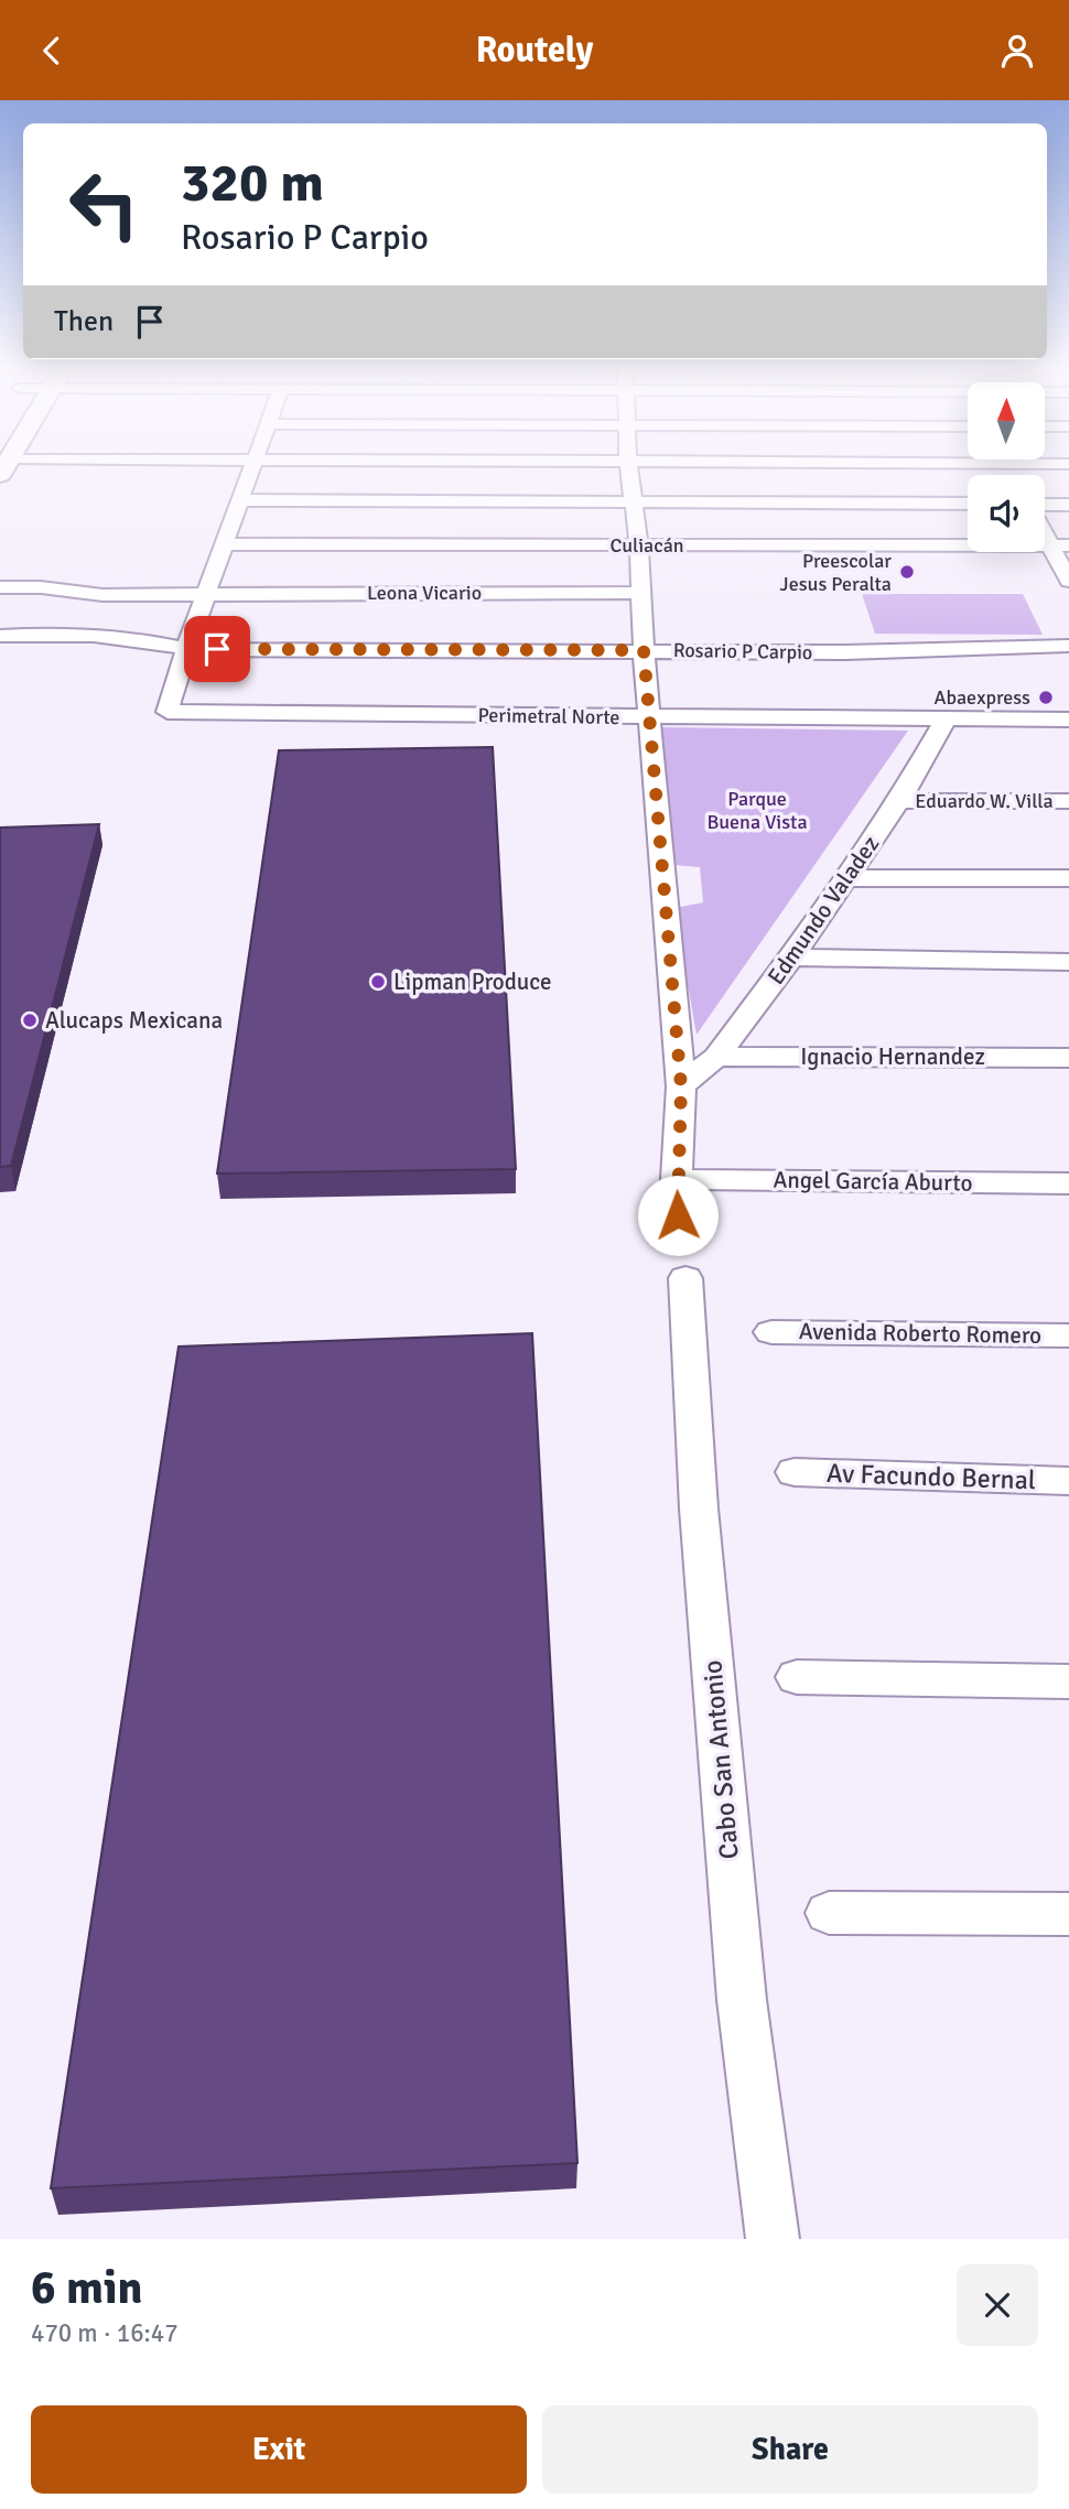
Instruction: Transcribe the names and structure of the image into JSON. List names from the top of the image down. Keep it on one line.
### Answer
{"streets":{"street":["Culiacán","Leona Vicario","Rosario P Carpio","Perimetral Norte","Eduardo W. Villa","Edmundo Valadez","Ignacio Hernandez","Angel García Aburto","Avenida Roberto Romero","Av Facundo Bernal","Cabo San Antonio"]},"crossings":[["Rosario P Carpio","Perimetral Norte"],["Perimetral Norte","Edmundo Valadez"],["Eduardo W. Villa","Edmundo Valadez"],["Edmundo Valadez","Ignacio Hernandez"]],"parks":["Parque Buena Vista"],"places":["Preescolar Jesus Peralta","Abaexpress","Lipman Produce","Alucaps Mexicana"],"north":"top","page":{"header":"Routely","turn":["320 m","Rosario P Carpio"],"then":"Then","heading":["6 min","470 m · 16:47"],"buttons":["Exit","Share"]}}
